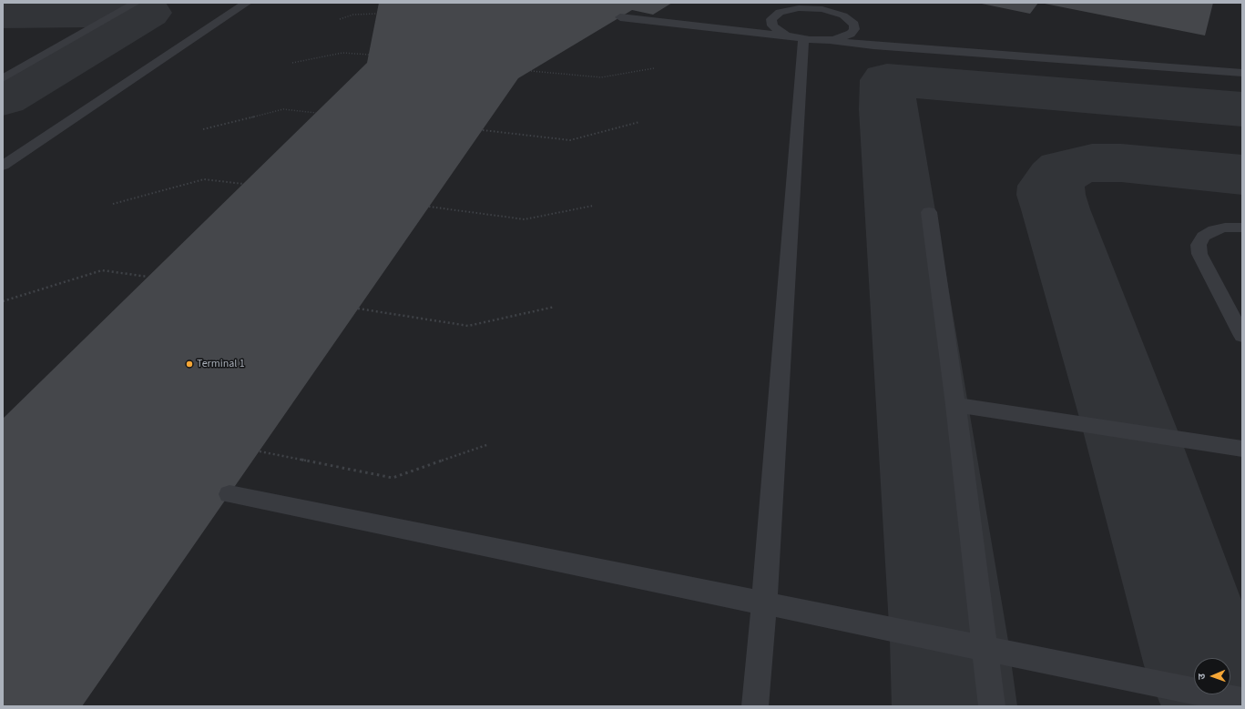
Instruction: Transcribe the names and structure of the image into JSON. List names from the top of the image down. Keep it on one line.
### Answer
{"places":["Terminal 1"],"north":"left"}
